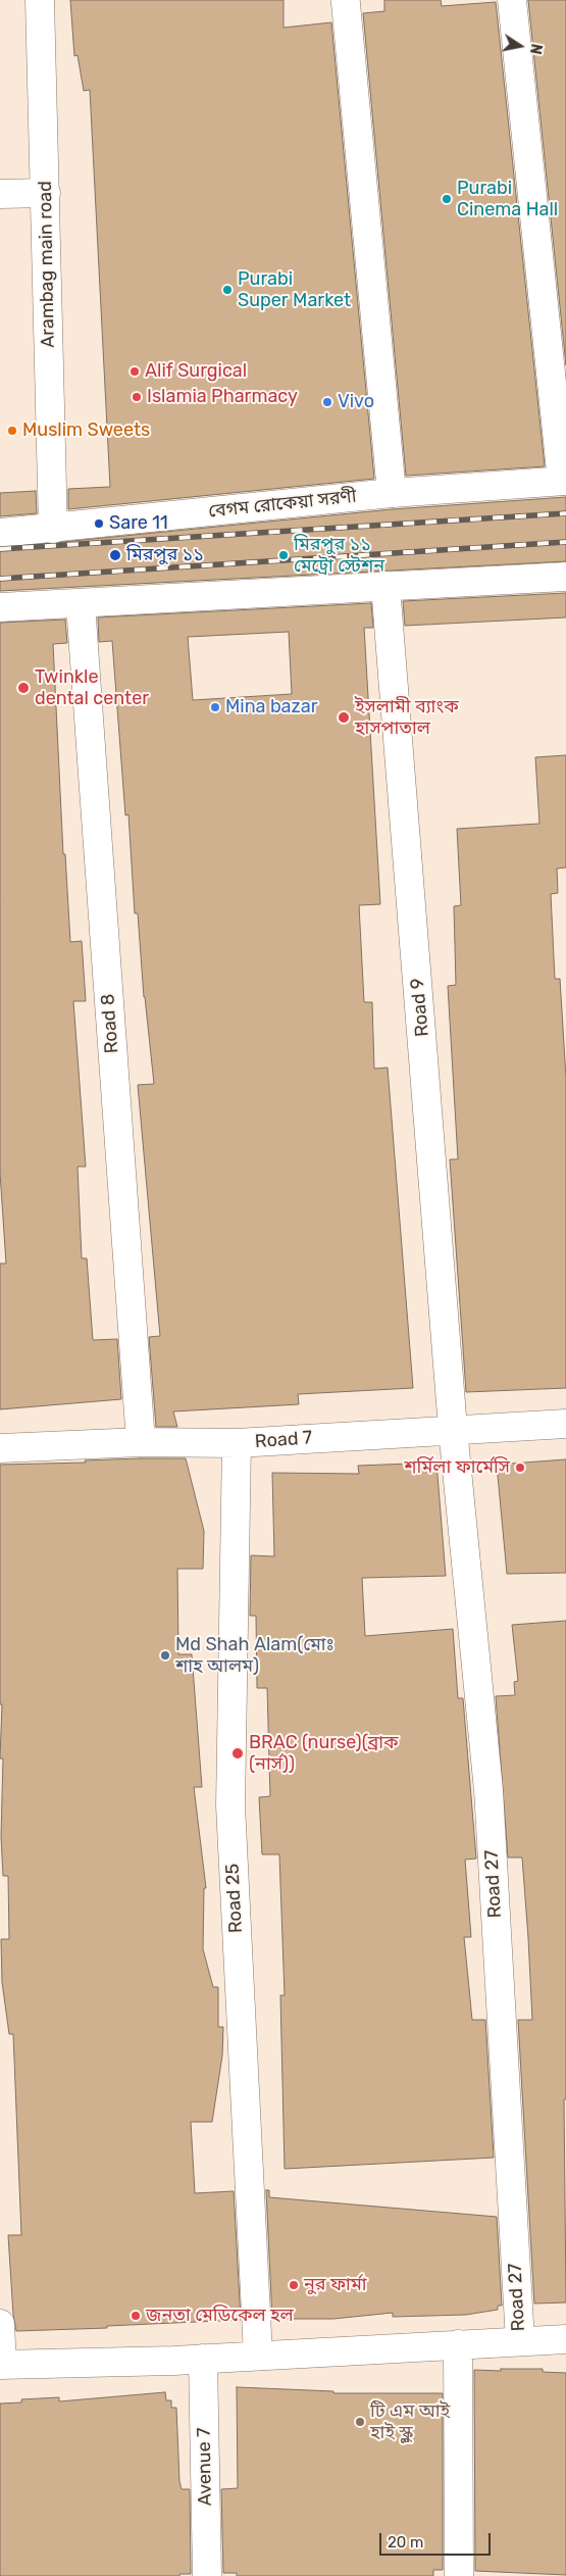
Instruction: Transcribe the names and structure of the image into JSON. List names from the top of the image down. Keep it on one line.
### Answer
{"streets":{"street":["Arambag main road","বেগম রোকেয়া সরণী","Road 9","Road 8","Road 7","Road 27","Road 25","Avenue 7"]},"crossings":[["Arambag main road","বেগম রোকেয়া সরণী"],["Road 9","Road 7"],["Road 9","Road 27"],["Road 8","Road 7"],["Road 7","Road 27"],["Road 7","Road 25"]],"places":["Purabi Cinema Hall","Purabi Super Market","Alif Surgical","Islamia Pharmacy","Vivo","Muslim Sweets","Sare 11","মিরপুর ১১","মিরপুর ১১ মেট্রো স্টেশন","Twinkle dental center","Mina bazar","ইসলামী ব্যাংক হাসপাতাল","শর্মিলা ফার্মেসি","Md Shah Alam(মোঃ শাহ আলম)","BRAC (nurse)(ব্রাক (নার্স))","নুর ফার্মা","জনতা মেডিকেল হল","টি এম আই হাই স্কুল"],"scale_bar":"20 m","north":"right"}
